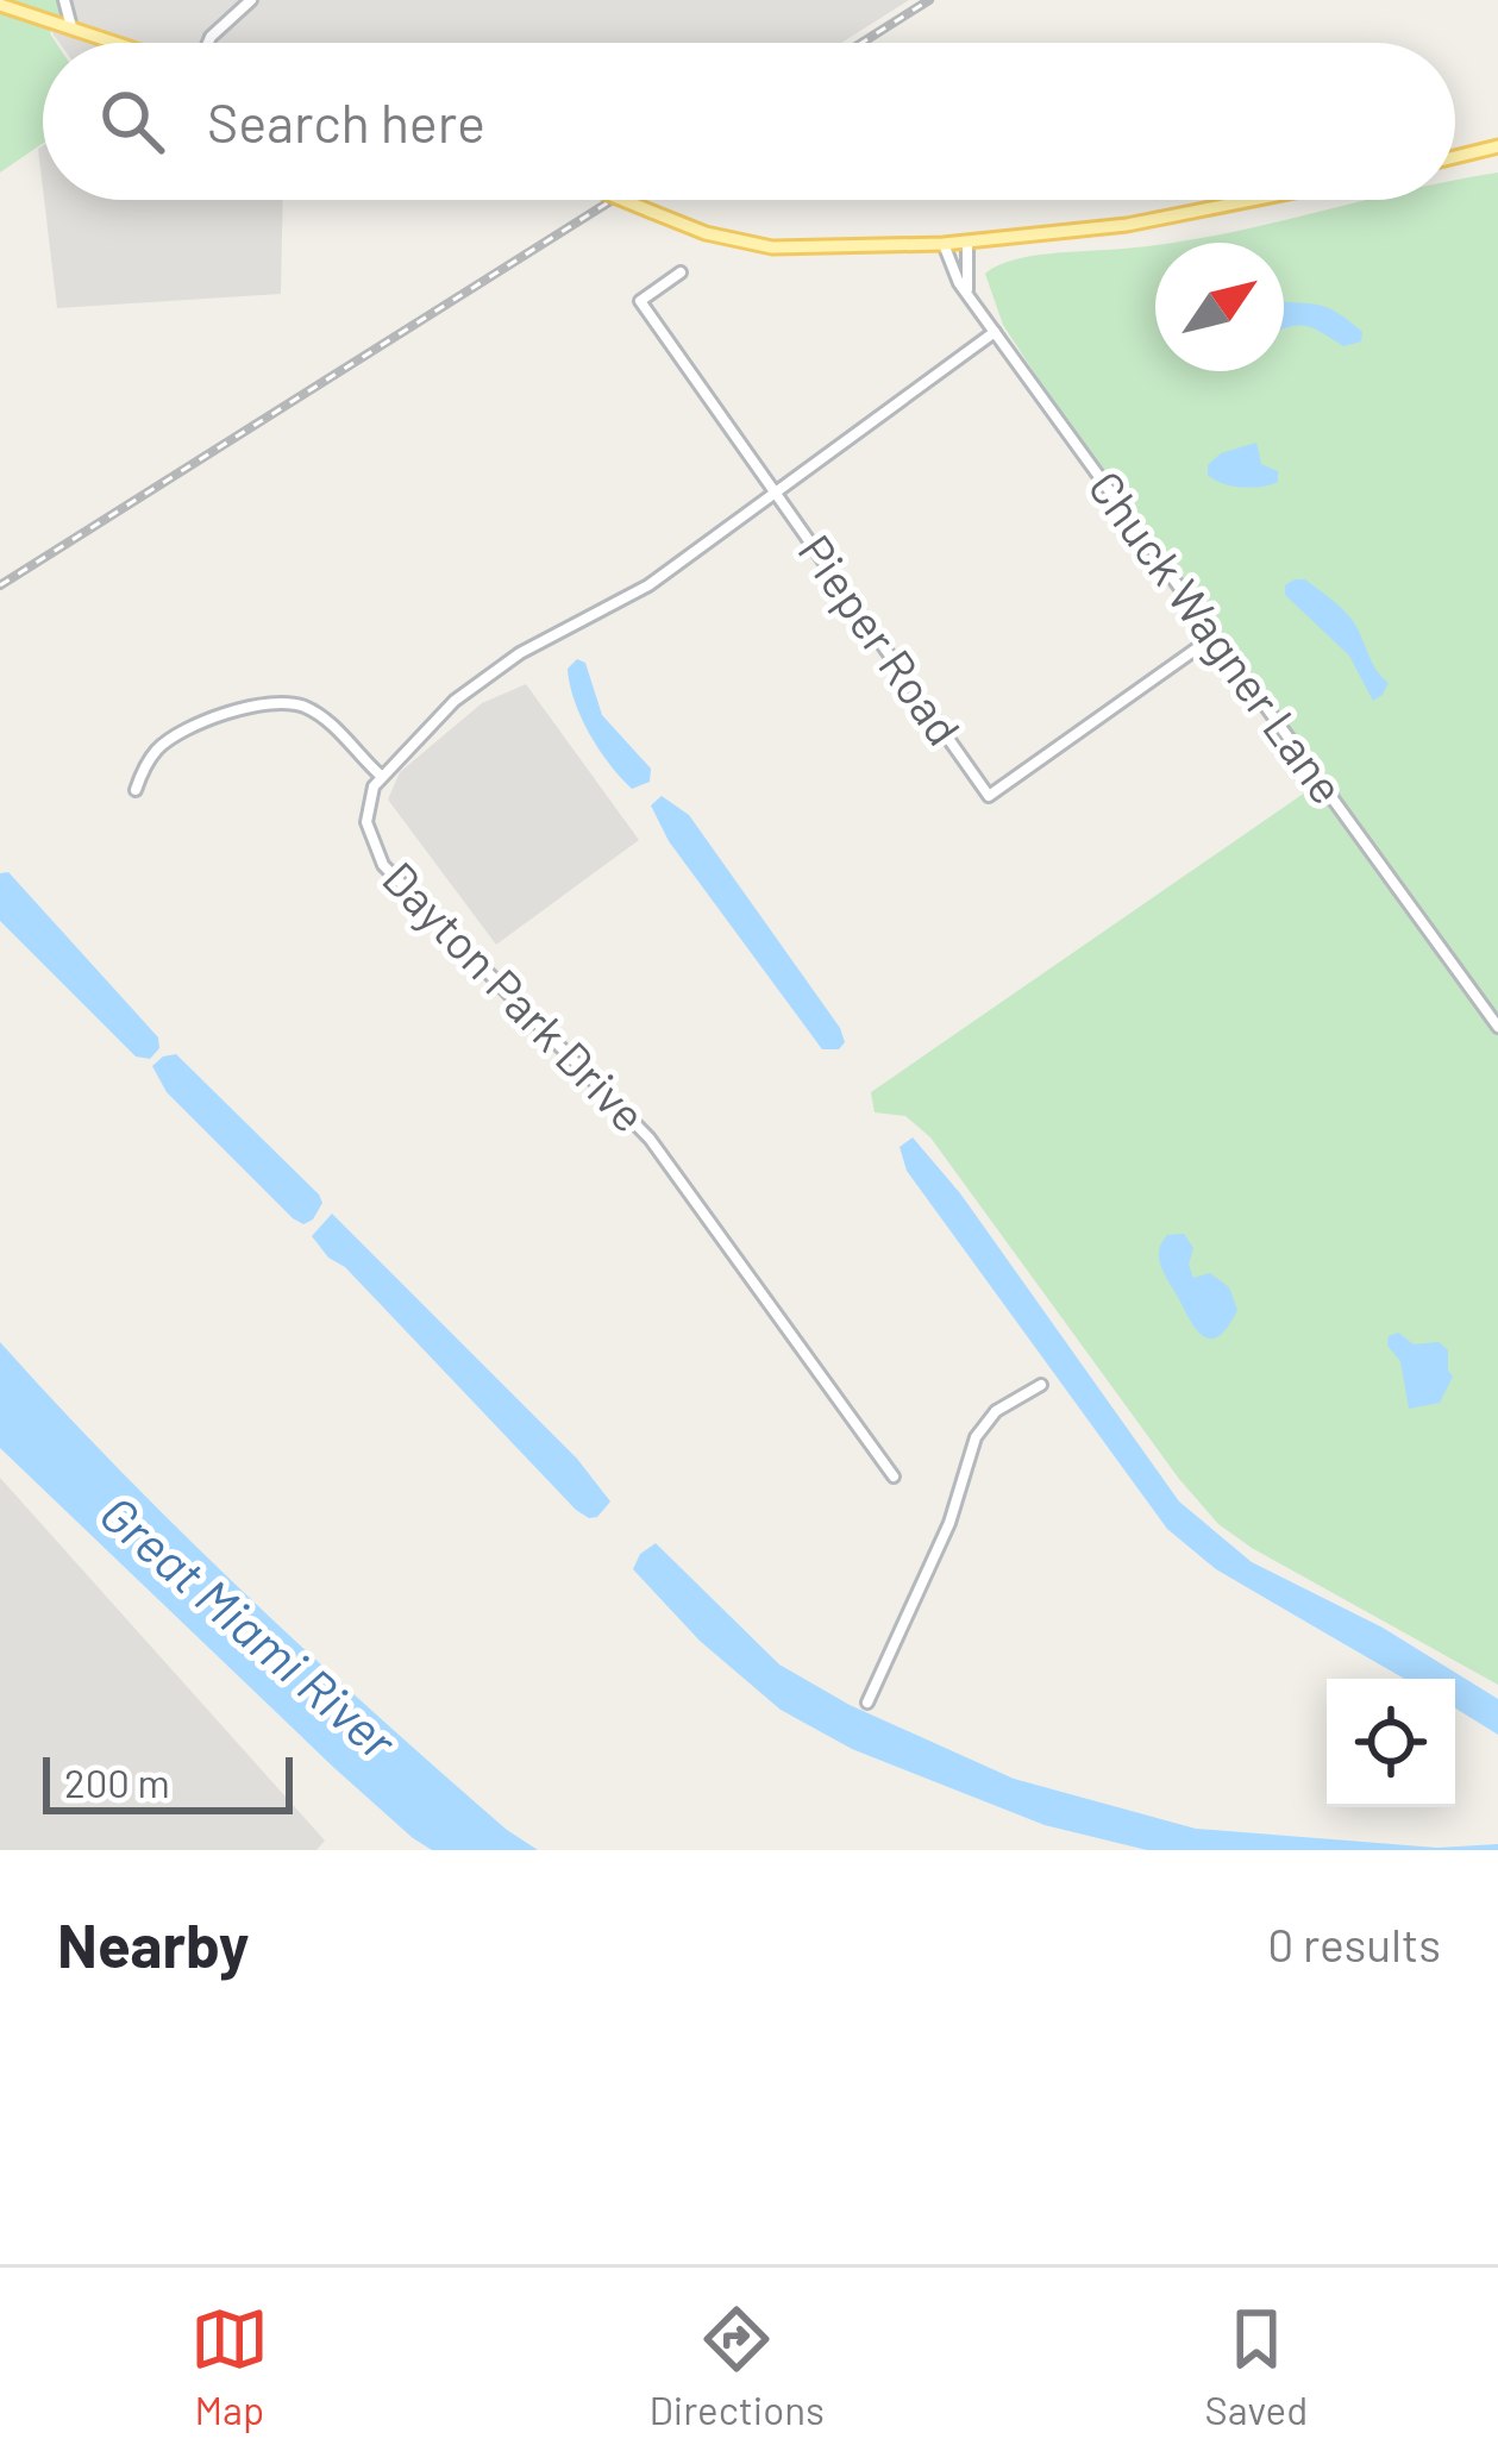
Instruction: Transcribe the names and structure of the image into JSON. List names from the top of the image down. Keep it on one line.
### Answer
{"streets":{"street":["Chuck Wagner Lane","Pieper Road","Dayton Park Drive"]},"crossings":[["Chuck Wagner Lane","Pieper Road"]],"water":["Great Miami River"],"scale_bar":"200 m","north":"top right","page":{"search":"Search here","scale":"200 m","heading":["Nearby","0 results"],"nav":["Map","Directions","Saved"]}}
